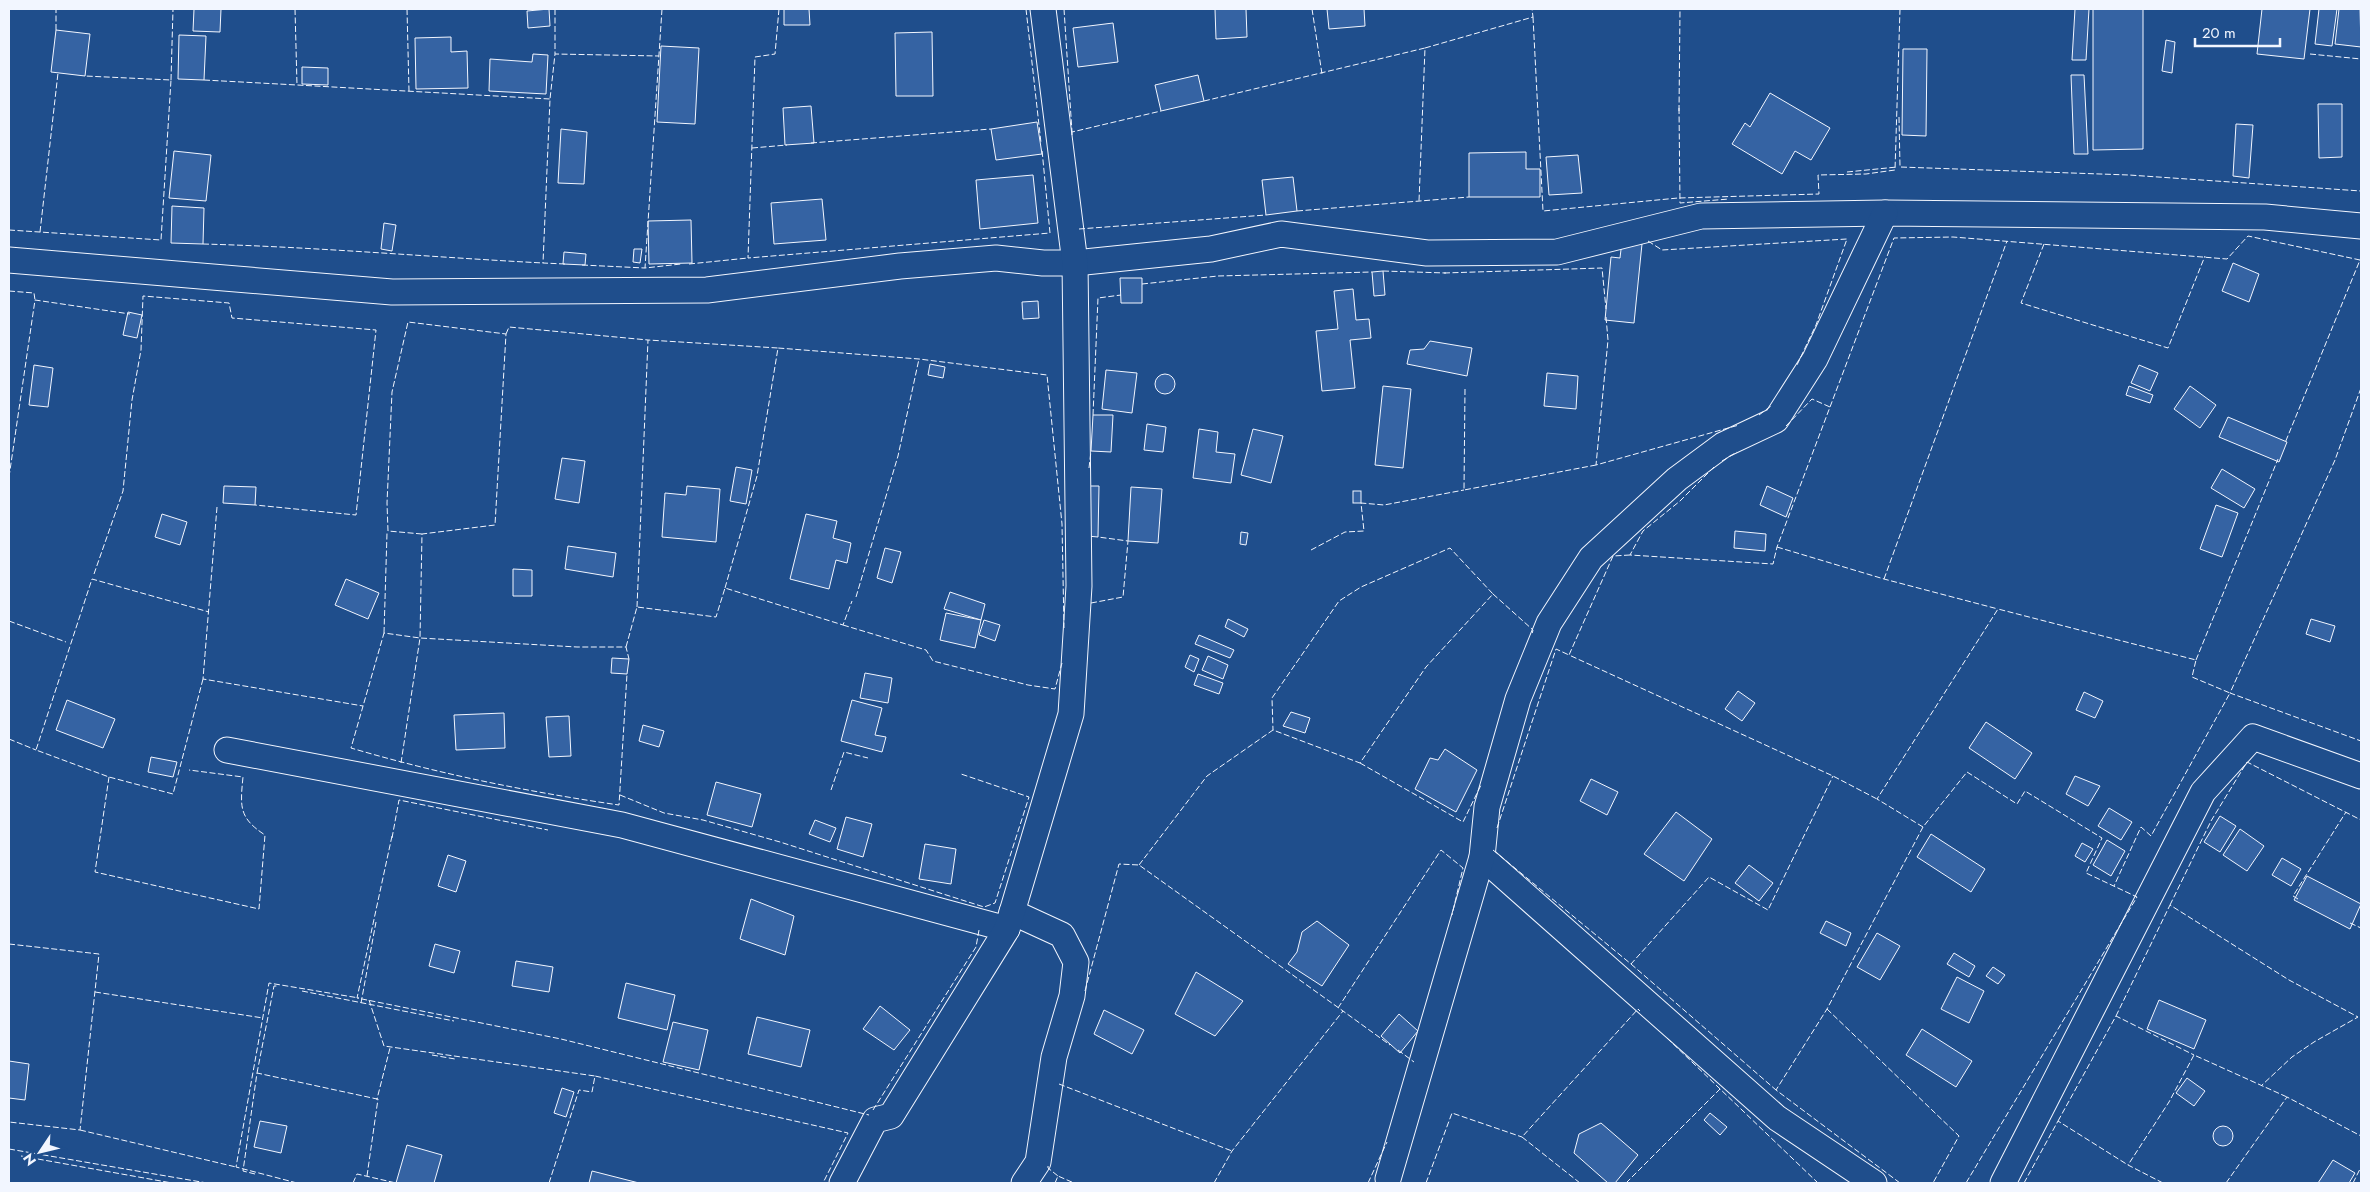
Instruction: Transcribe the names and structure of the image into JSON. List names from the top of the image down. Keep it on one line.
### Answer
{"scale_bar":"20 m","north":"bottom left"}
